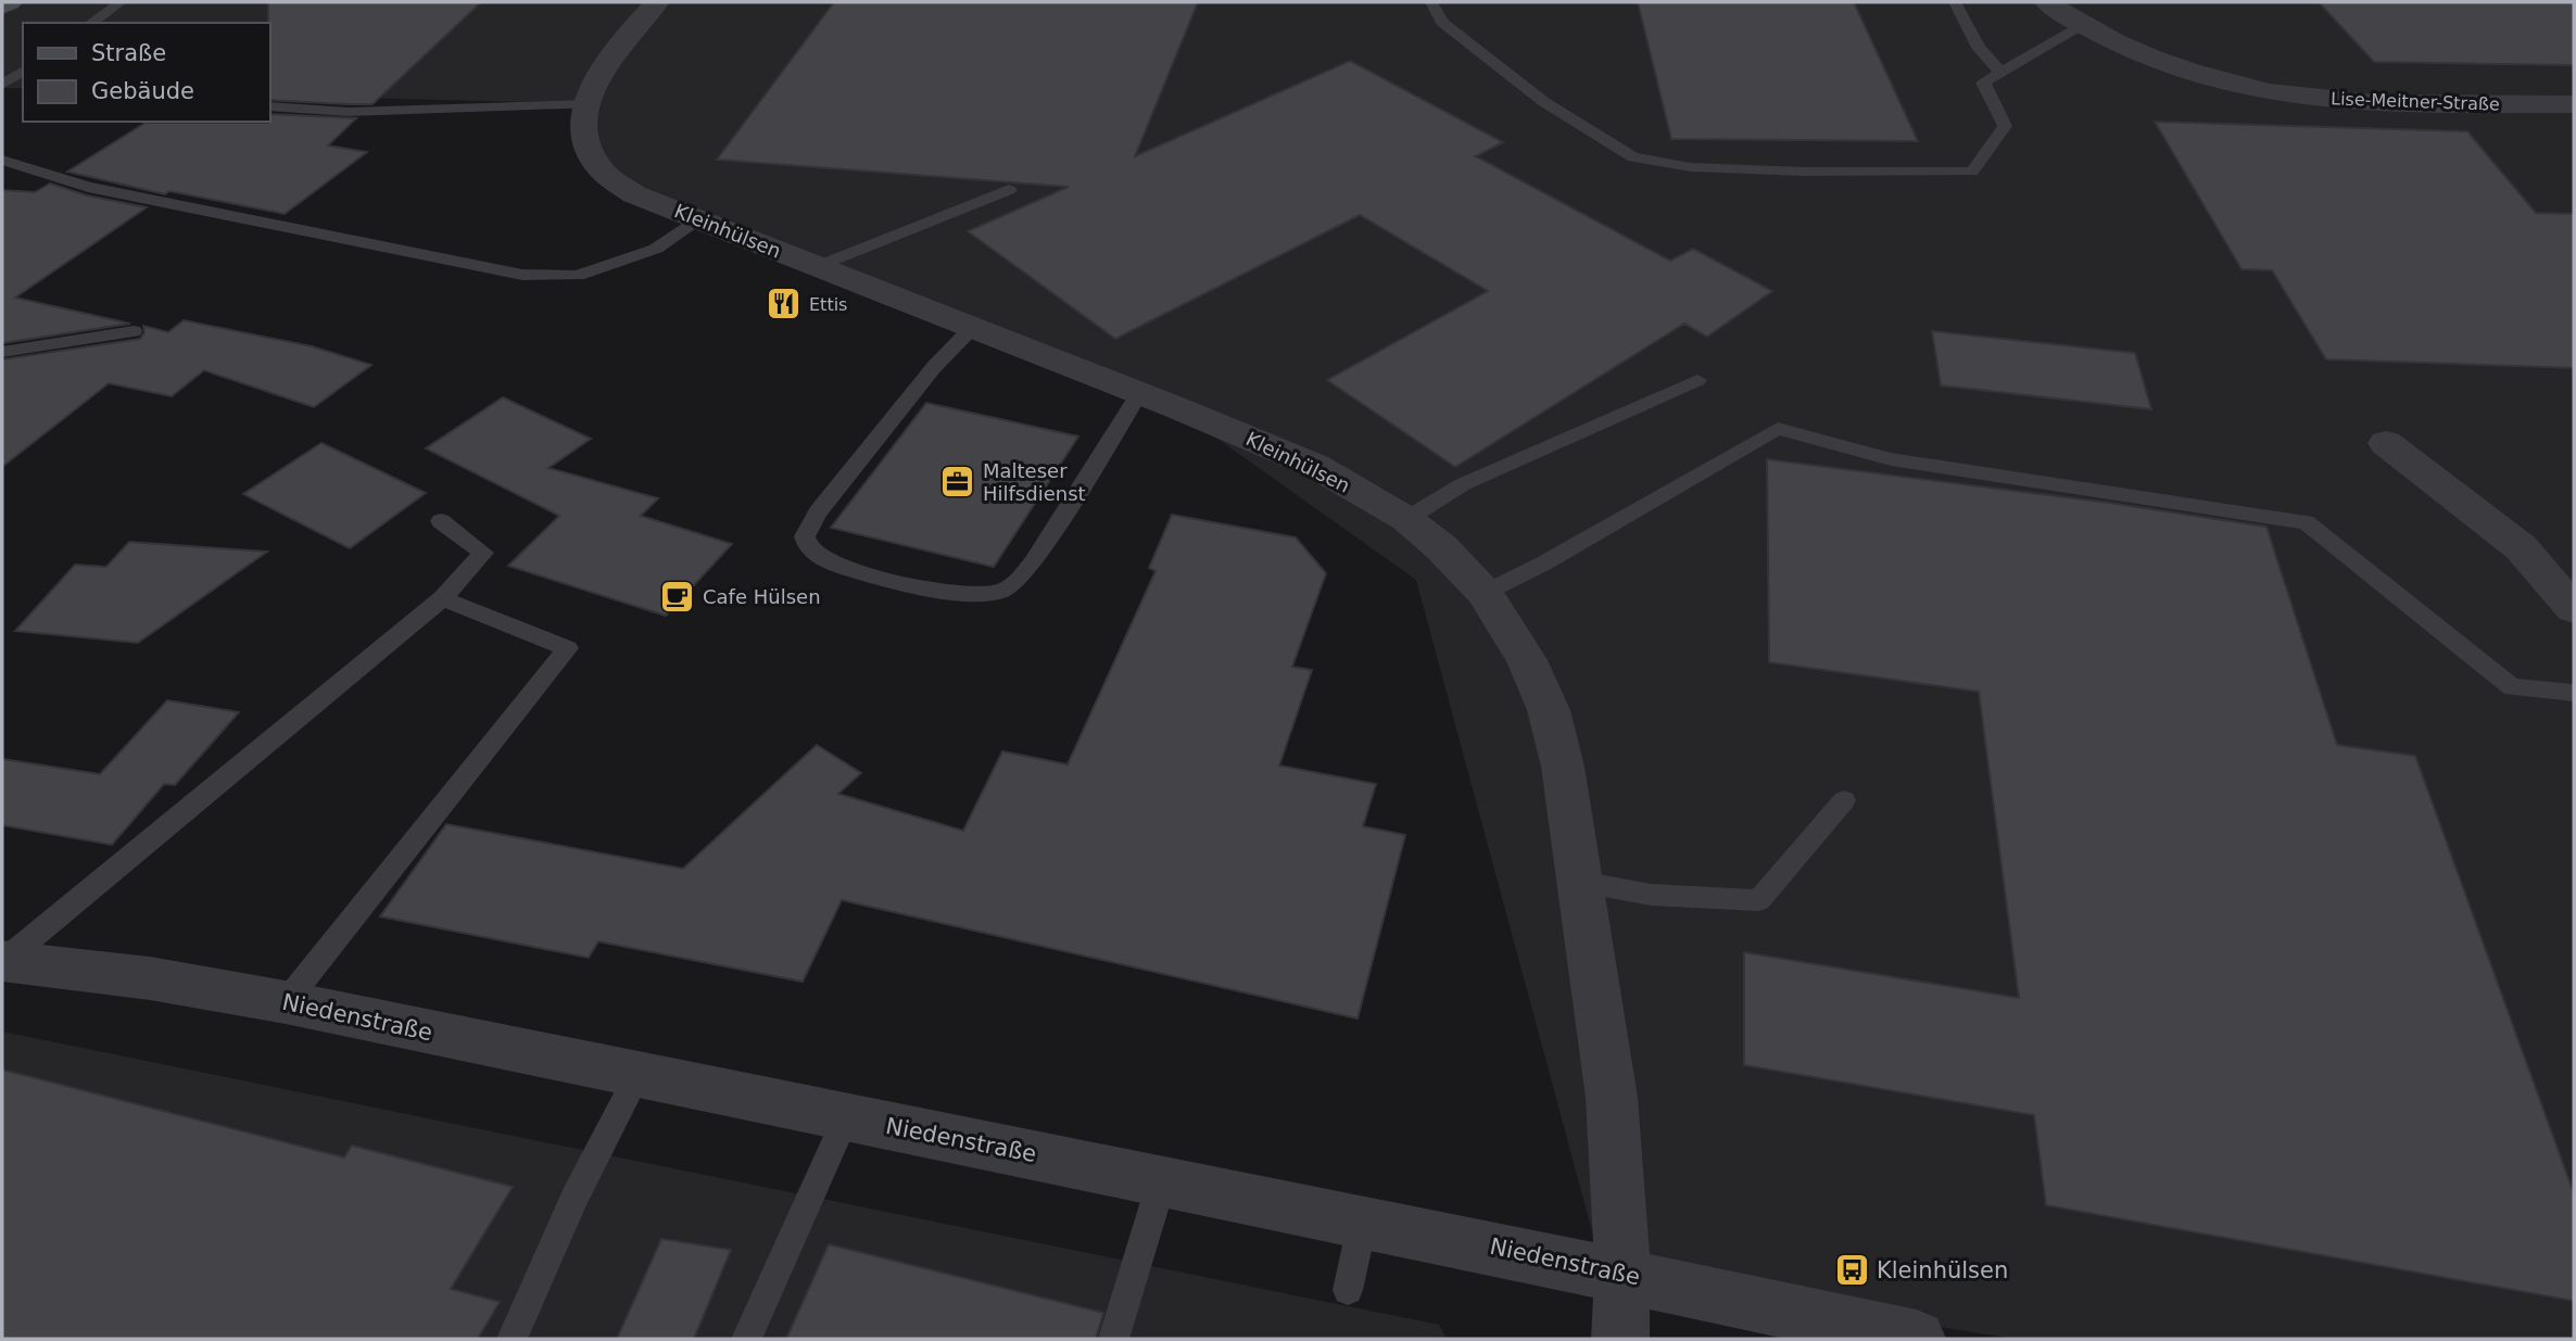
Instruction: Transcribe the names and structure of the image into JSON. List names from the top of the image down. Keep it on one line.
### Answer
{"streets":{"street":["Lise-Meitner-Straße","Kleinhülsen","Niedenstraße"]},"crossings":[["Kleinhülsen","Niedenstraße"]],"places":{"restaurant":["Ettis"],"office":["Malteser Hilfsdienst"],"cafe":["Cafe Hülsen"],"bus stop":["Kleinhülsen"]},"legend":["Straße","Gebäude"]}
